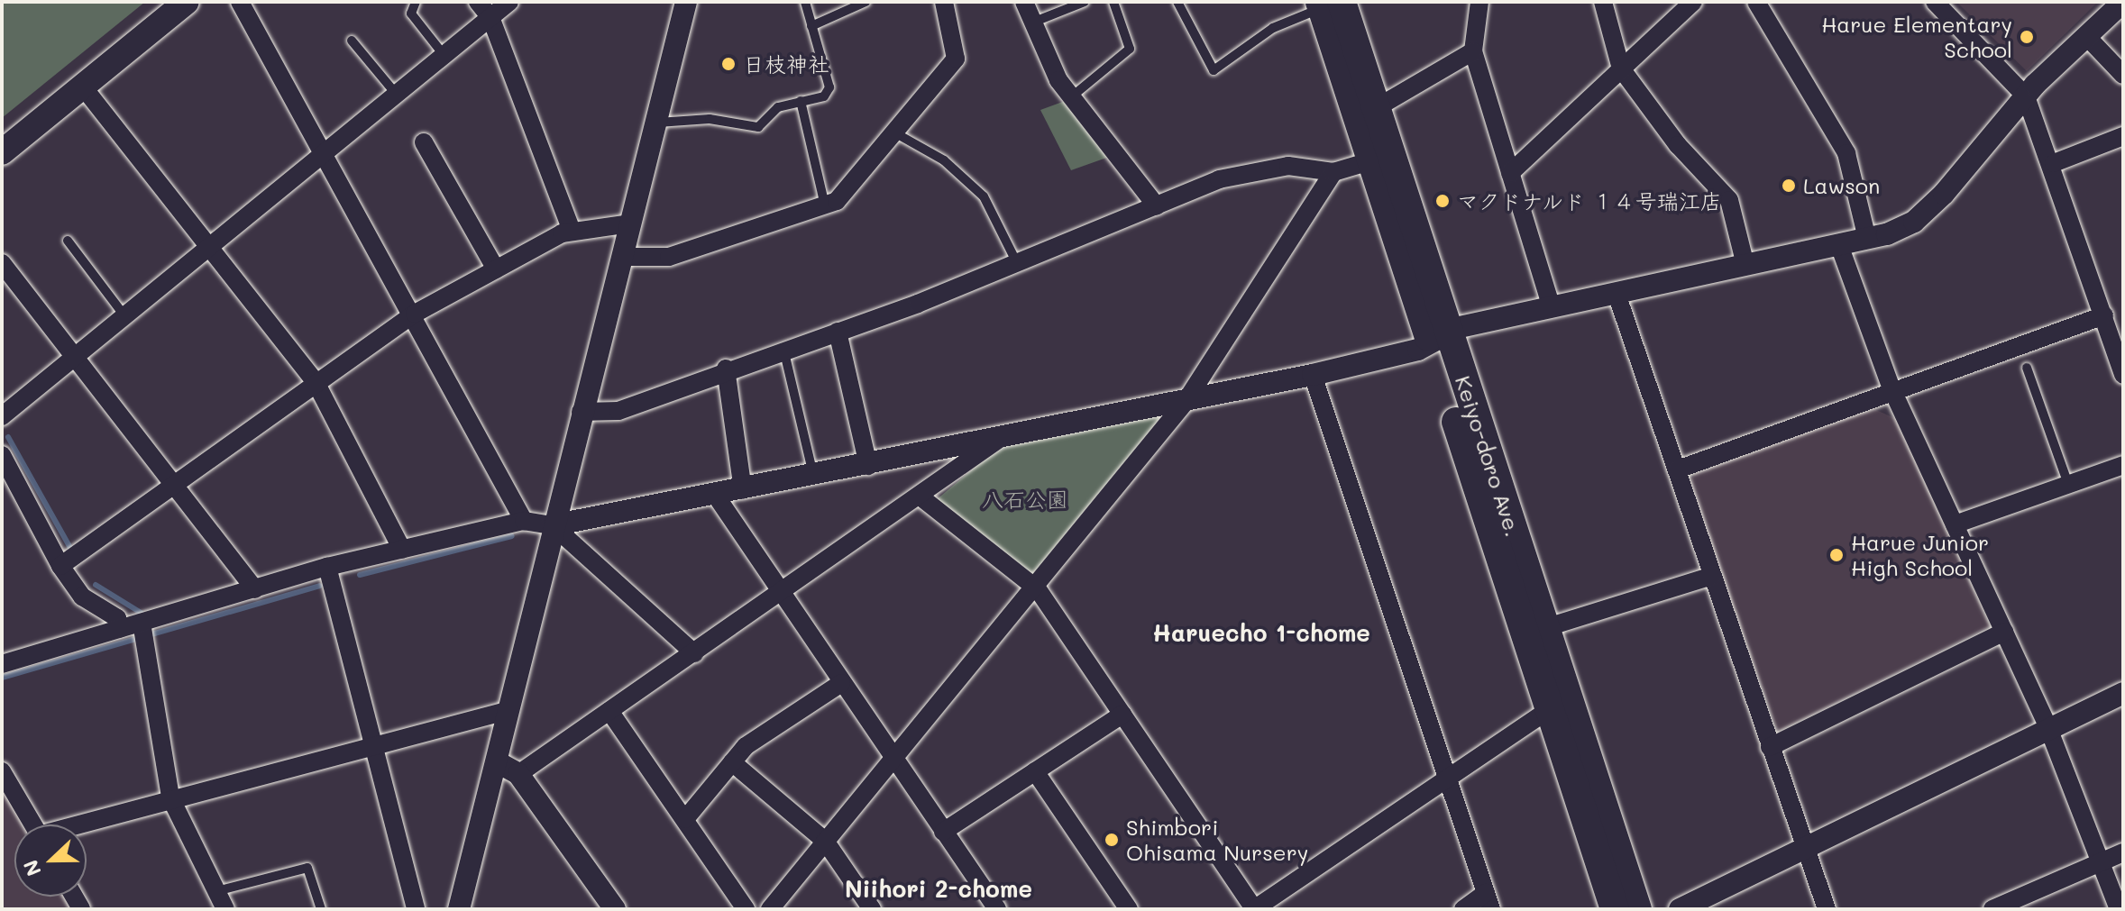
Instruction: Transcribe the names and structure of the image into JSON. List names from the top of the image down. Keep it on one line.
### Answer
{"streets":{"highway":["Keiyo-doro Ave."]},"districts":["Haruecho 1-chome","Niihori 2-chome"],"parks":["八石公園"],"places":["Harue Elementary School","日枝神社","Lawson","マクドナルド １４号瑞江店","Harue Junior High School","Shimbori Ohisama Nursery"],"north":"left"}
